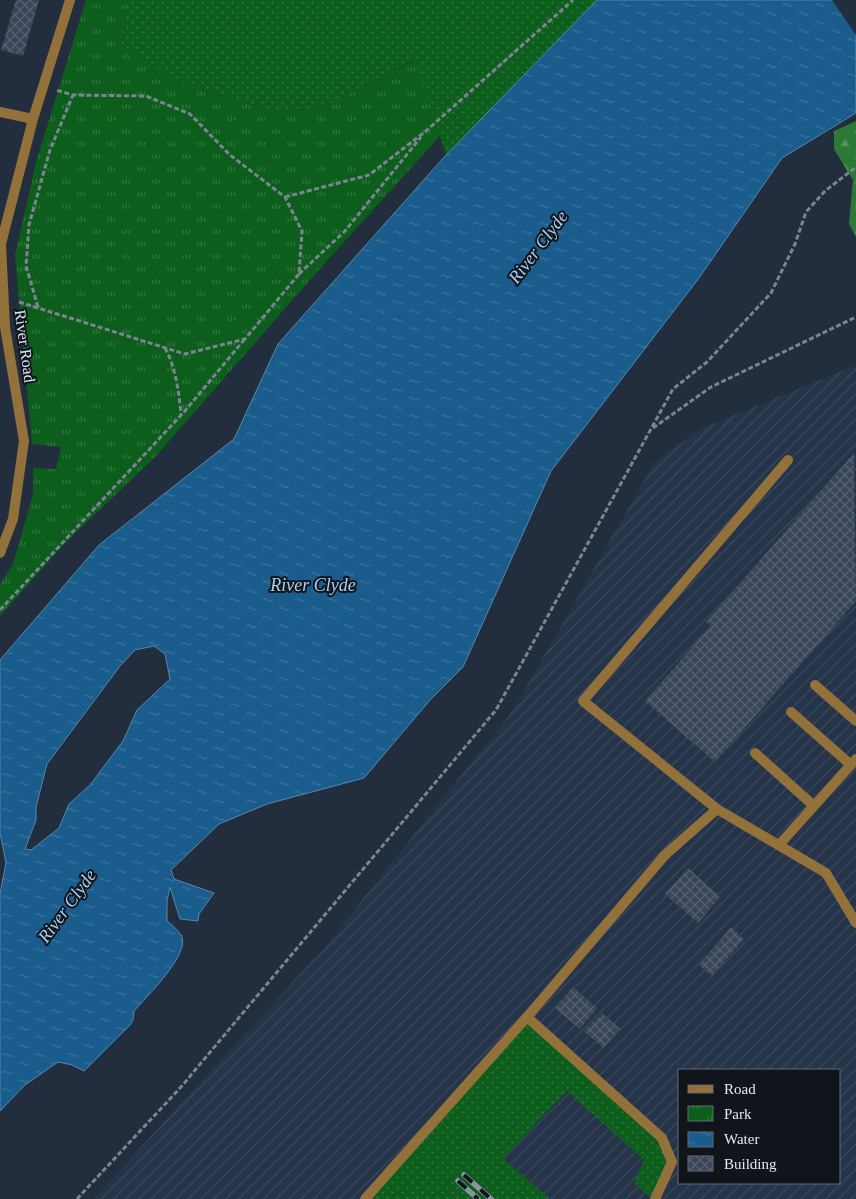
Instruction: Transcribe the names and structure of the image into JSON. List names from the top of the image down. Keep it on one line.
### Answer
{"streets":{"street":["River Road"]},"water":["River Clyde"],"legend":["Road","Park","Water","Building"]}
